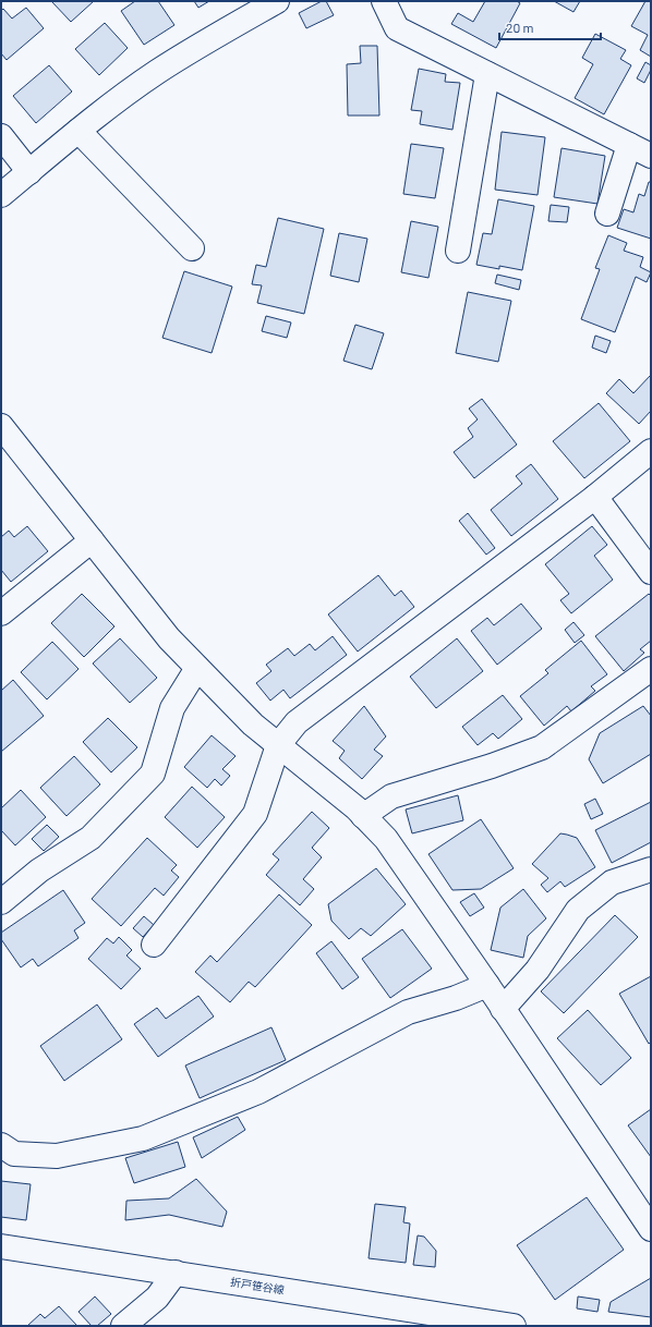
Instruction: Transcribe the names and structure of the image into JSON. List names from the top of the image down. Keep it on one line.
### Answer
{"streets":{"street":["折戸笹谷線"]},"scale_bar":"20 m"}
